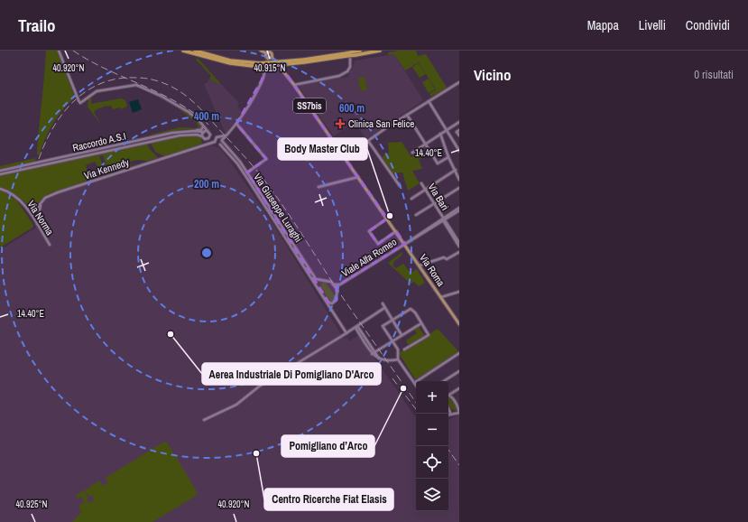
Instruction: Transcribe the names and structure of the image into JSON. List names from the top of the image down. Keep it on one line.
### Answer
{"streets":{"main road":["SS7bis","Via Roma"],"street":["Raccordo A.S.I","Via Kennedy","Via Bari","Via Giuseppe Luraghi","Via Norma","Viale Alfa Romeo"]},"crossings":[["SS7bis","Viale Alfa Romeo"],["SS7bis","Via Roma"],["Via Kennedy","Via Norma"],["Via Bari","Viale Alfa Romeo"],["Via Giuseppe Luraghi","Viale Alfa Romeo"],["Viale Alfa Romeo","Via Roma"]],"places":{"health":["Clinica San Felice"],"other":["Body Master Club","Aerea Industriale Di Pomigliano D'Arco","Pomigliano d’Arco","Centro Ricerche Fiat Elasis"]},"page":{"header":"Trailo","nav":["Mappa","Livelli","Condividi"],"heading":["Vicino","0 risultati"],"map_buttons":["+","−"]},"coordinates":["40.915°N","40.920°N","14.40°E","40.925°N"],"rings":["600 m","400 m","200 m"]}
